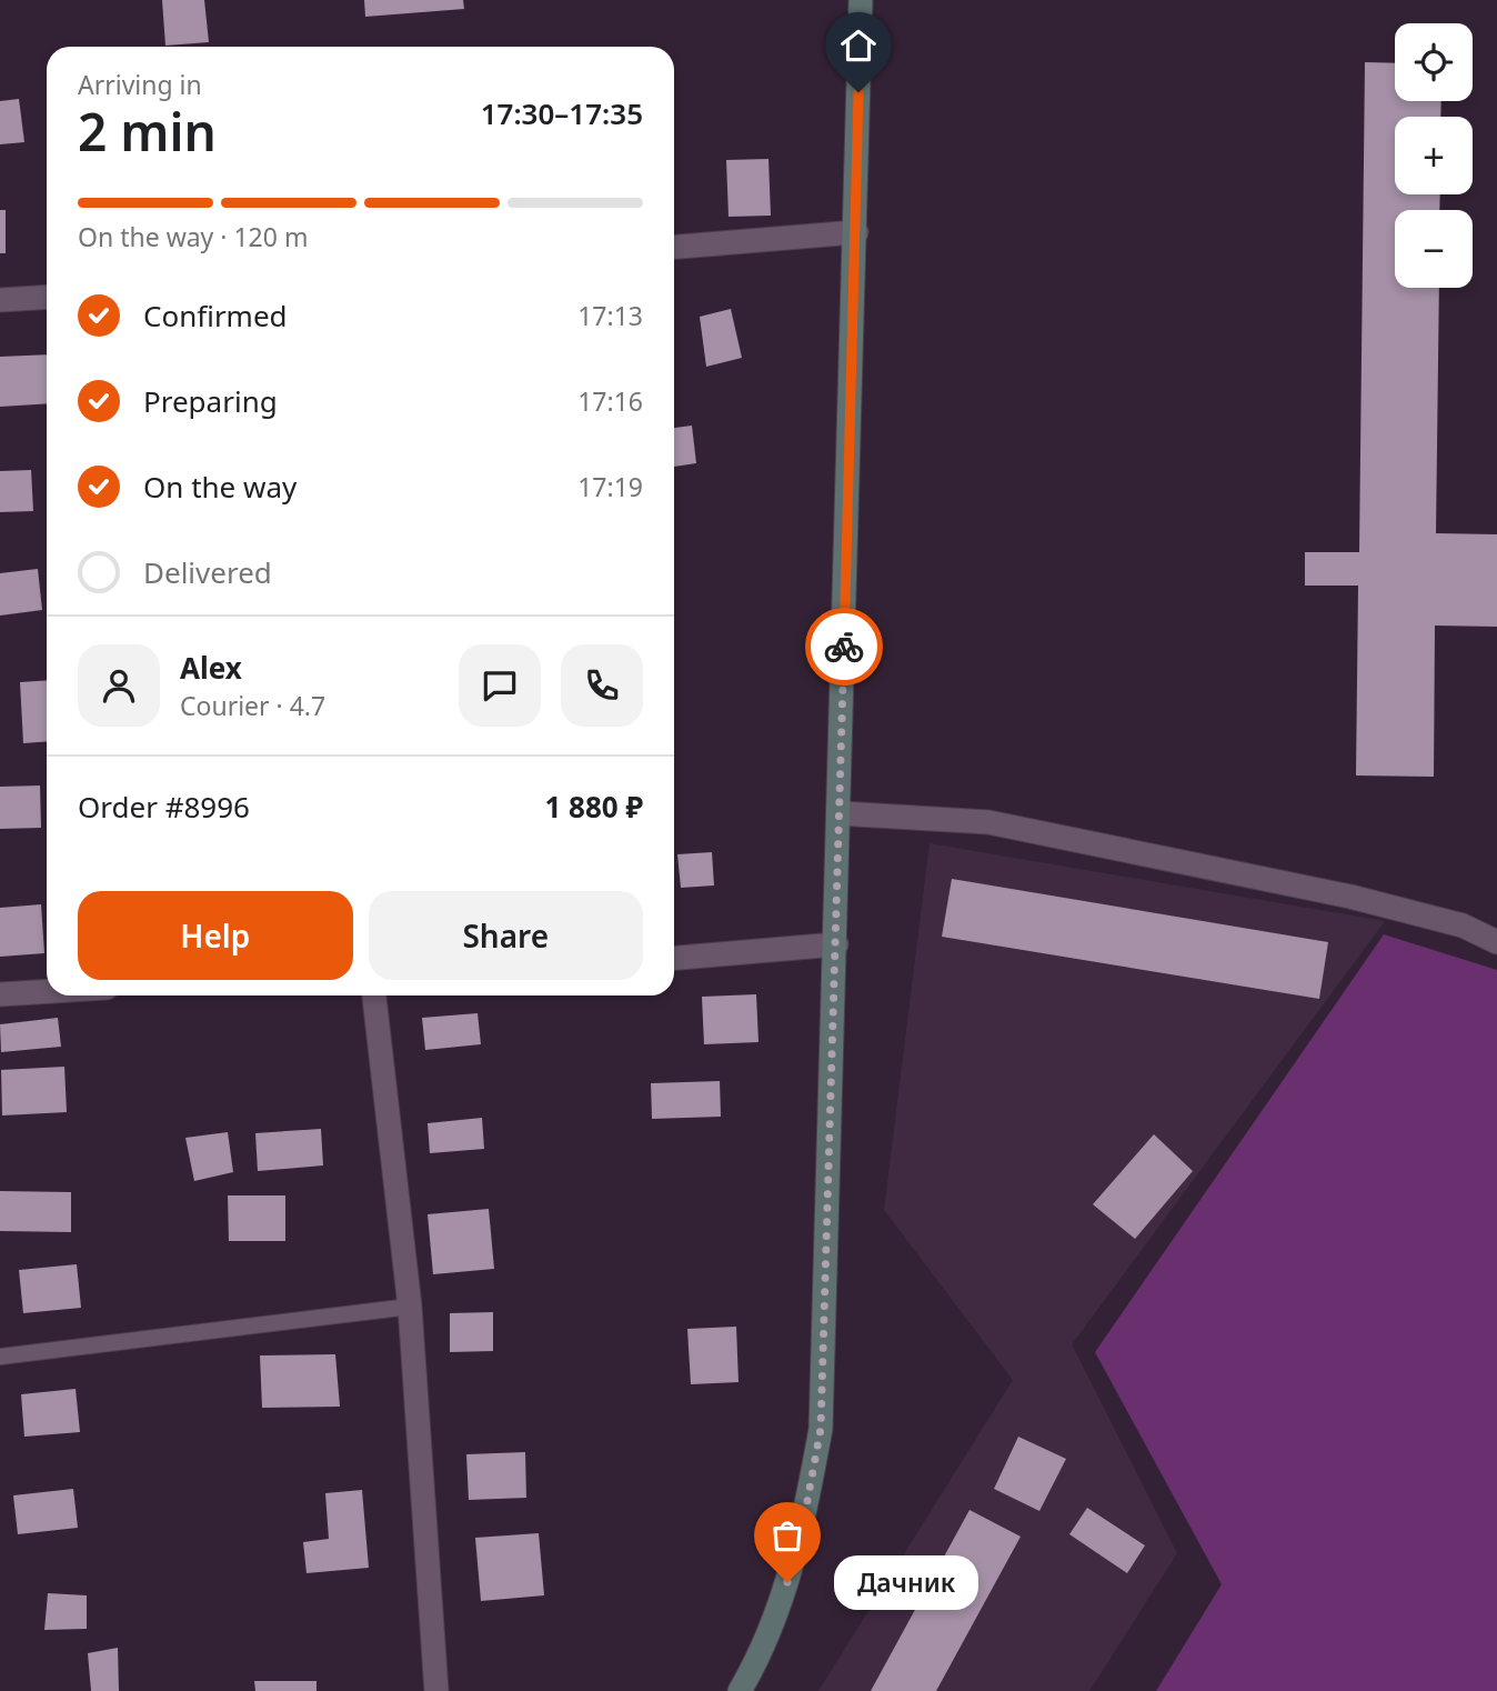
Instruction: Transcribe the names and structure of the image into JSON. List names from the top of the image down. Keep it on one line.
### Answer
{"places":["Дачник"],"page":{"map_buttons":["+","−"],"heading":["2 min","Arriving in","17:30–17:35"],"panel":["Alex","Courier · 4.7","Order #8996","1 880 ₽"],"bar":"On the way · 120 m","list":[["Confirmed","17:13"],["Preparing","17:16"],["On the way","17:19"],"Delivered"],"buttons":["Help","Share"],"bubble":"Дачник"}}
